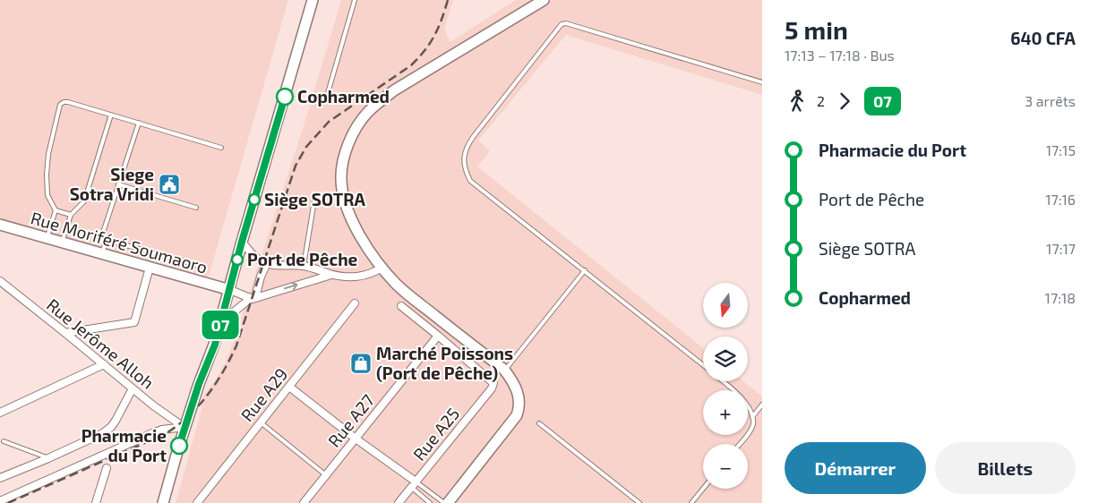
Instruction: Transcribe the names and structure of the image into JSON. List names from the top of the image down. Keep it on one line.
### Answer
{"streets":{"street":["Rue Moriféré Soumaoro","Rue Jerôme Alloh","Rue A29","Rue A27","Rue A25"]},"crossings":[["Rue A27","Rue A25"]],"places":{"other":["Copharmed","Siège SOTRA","Port de Pêche","Pharmacie du Port"],"public building":["Siege Sotra Vridi"],"shop":["Marché Poissons (Port de Pêche)"]},"lines":["bus line 07"],"north":"bottom","page":{"on_map":"07","heading":["5 min","17:13 – 17:18 · Bus","640 CFA"],"legs":["2","07","3 arrêts"],"list":[{"name":"Pharmacie du Port","value":"17:15"},{"name":"Port de Pêche","value":"17:16"},{"name":"Siège SOTRA","value":"17:17"},{"name":"Copharmed","value":"17:18"}],"map_buttons":["+","−"],"buttons":["Démarrer","Billets"]}}
